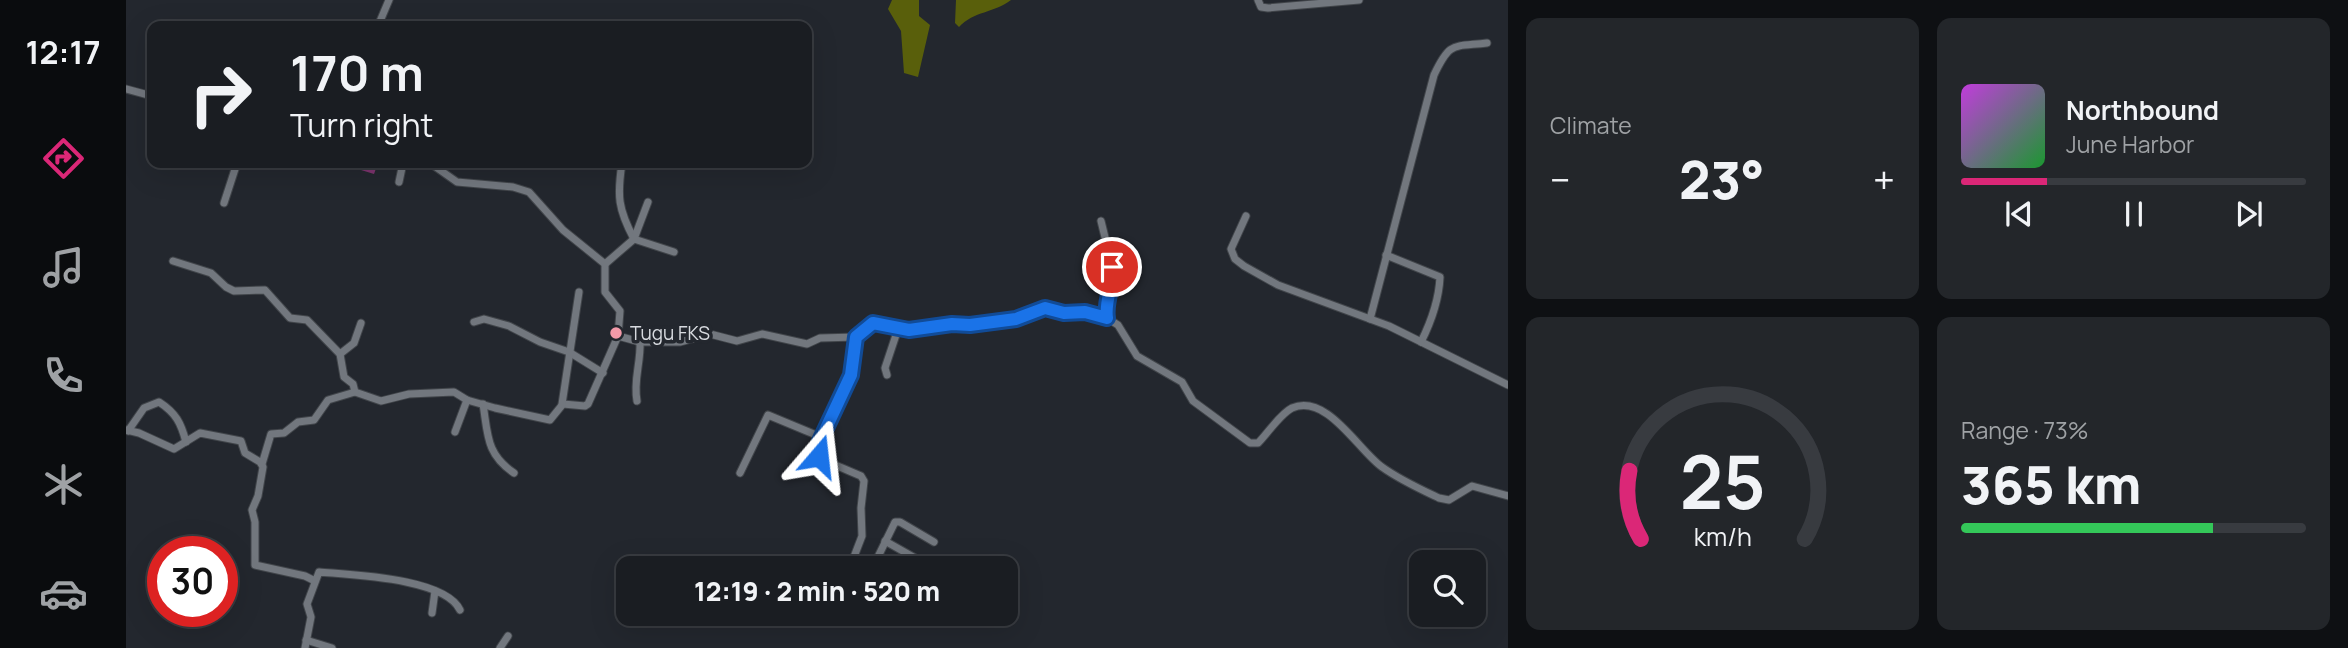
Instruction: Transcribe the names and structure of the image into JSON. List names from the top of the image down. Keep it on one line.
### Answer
{"places":["Tugu FKS"],"page":{"tabs":"12:17","tile":["Climate",["Range · 73%","365 km"]],"turn":["170 m","Turn right"],"song":["Northbound","June Harbor"],"heat":["−","23°","+"],"limit":"30","trip":"12:19 · 2 min · 520 m","gauge":["25","km/h"]}}
